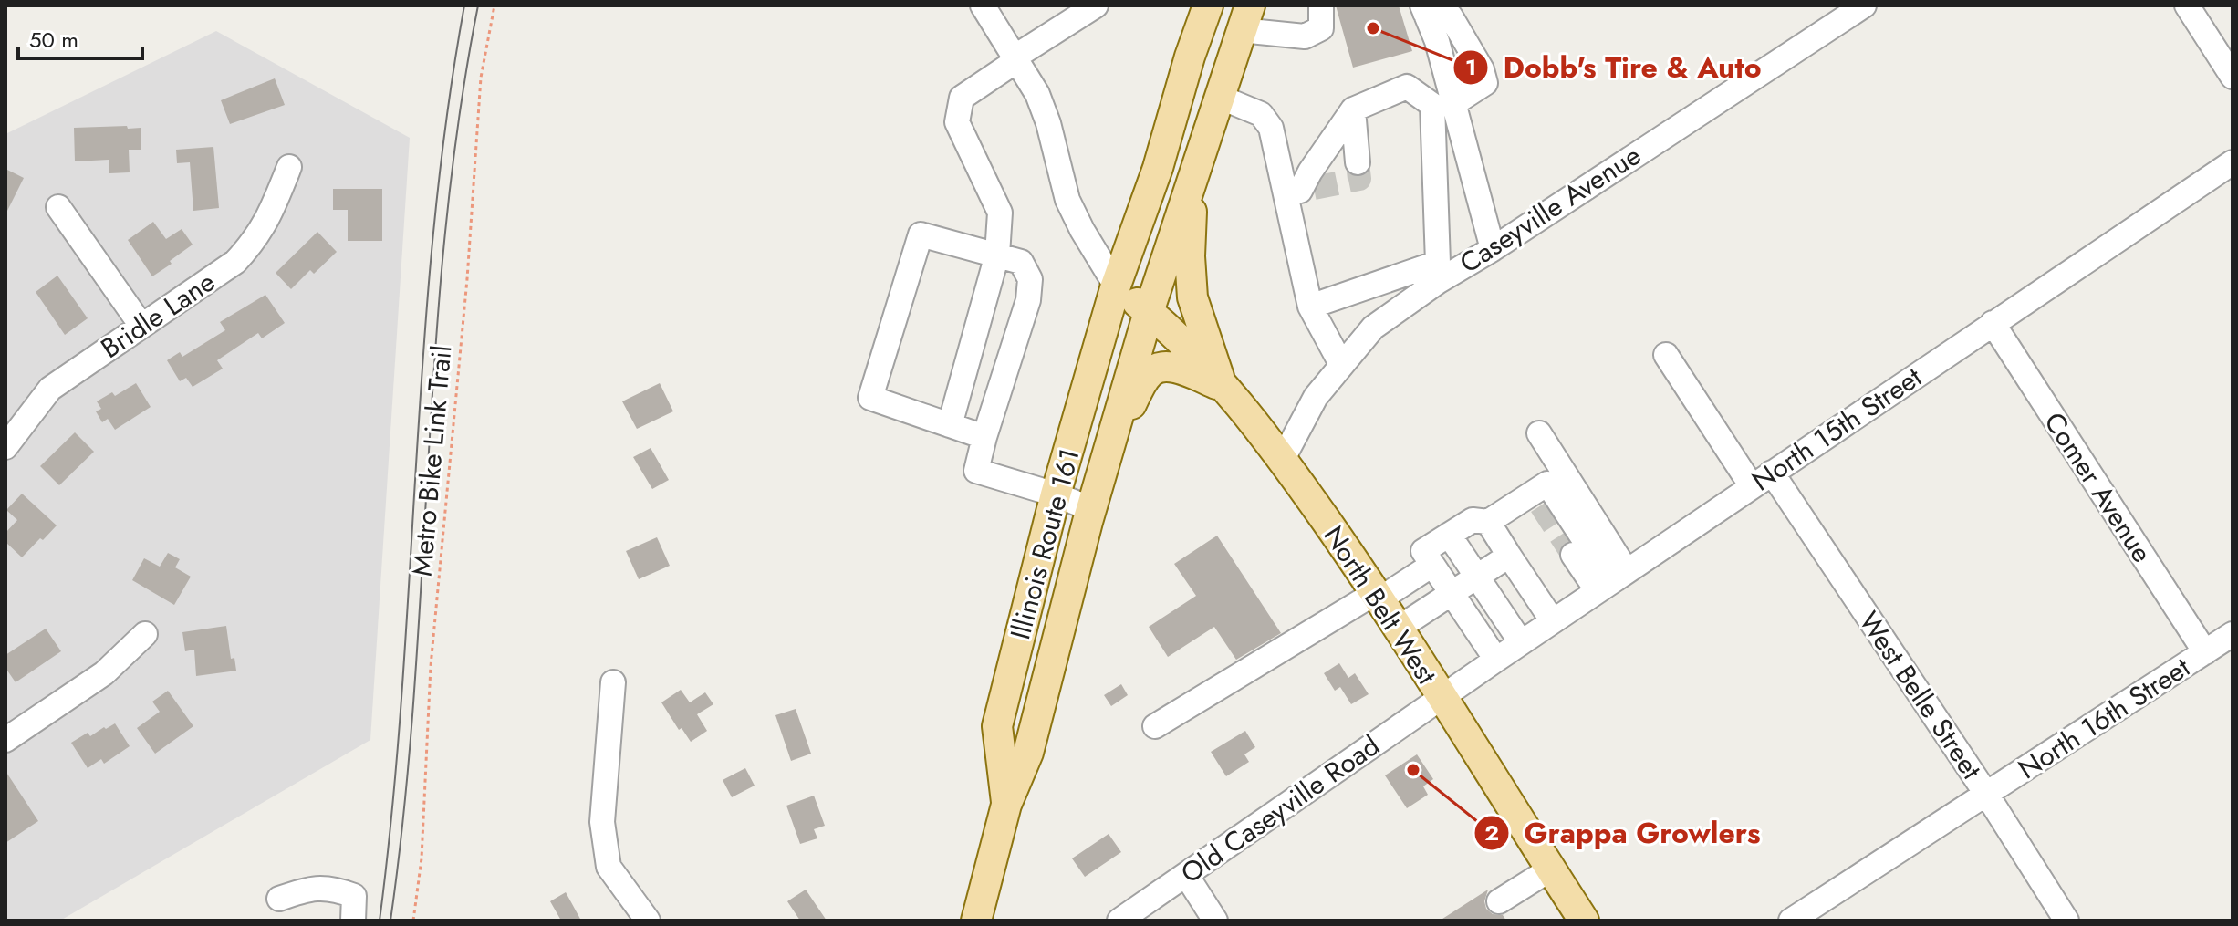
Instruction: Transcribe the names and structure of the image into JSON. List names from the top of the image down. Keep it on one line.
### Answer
{"streets":{"main road":["Illinois Route 161","North Belt West"],"street":["Caseyville Avenue","Bridle Lane","North 15th Street","Comer Avenue","West Belle Street","North 16th Street","Old Caseyville Road"],"path":["Metro Bike Link Trail"]},"crossings":[["Caseyville Avenue","North Belt West"],["North 15th Street","Comer Avenue"],["North 15th Street","North Belt West"],["North 15th Street","West Belle Street"],["North 15th Street","Old Caseyville Road"],["Comer Avenue","North 16th Street"],["Illinois Route 161","North Belt West"],["North Belt West","Old Caseyville Road"],["West Belle Street","North 16th Street"]],"places":["Dobb's Tire & Auto","Grappa Growlers"],"scale_bar":"50 m"}
